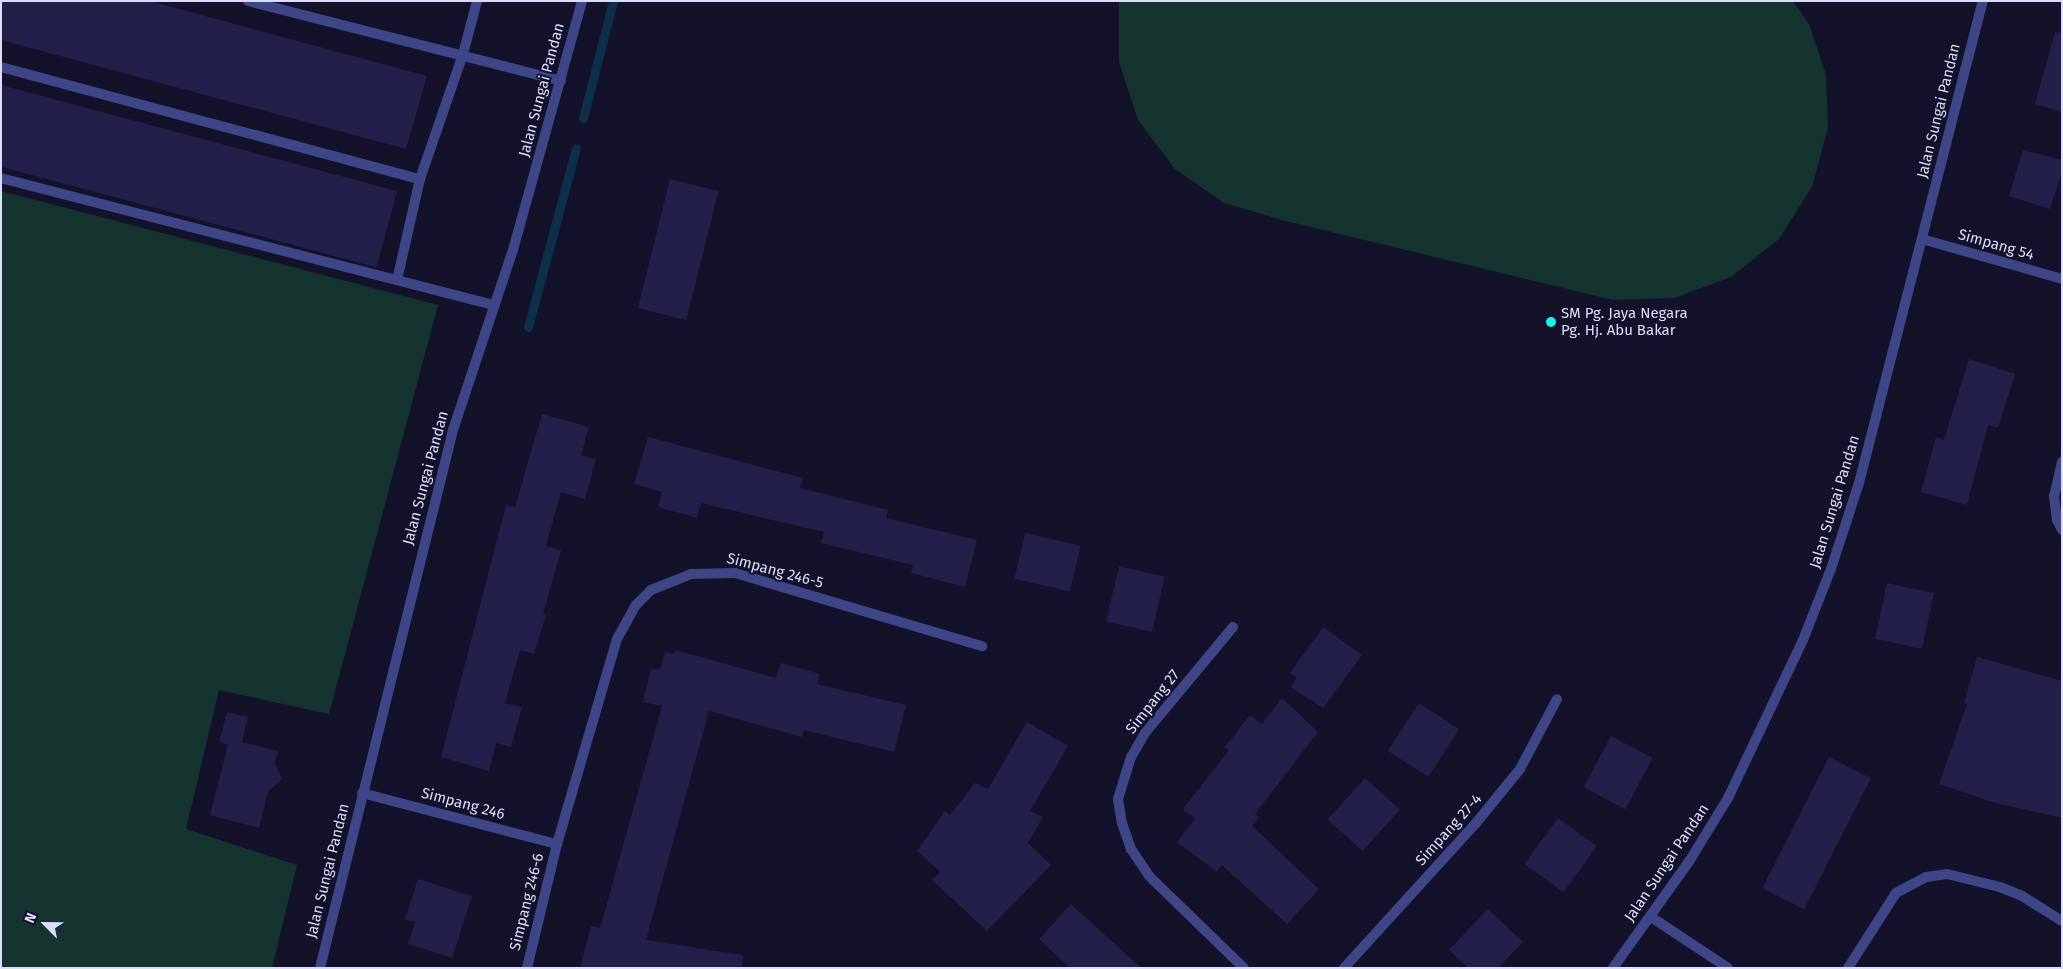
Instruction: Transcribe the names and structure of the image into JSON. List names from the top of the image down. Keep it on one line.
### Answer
{"streets":{"street":["Jalan Sungai Pandan","Simpang 54","Simpang 246-5","Simpang 27","Simpang 246","Simpang 27-4","Simpang 246-6"]},"crossings":[["Jalan Sungai Pandan","Simpang 54"],["Jalan Sungai Pandan","Simpang 246"],["Simpang 246-5","Simpang 246"],["Simpang 246-5","Simpang 246-6"],["Simpang 246","Simpang 246-6"]],"places":["SM Pg. Jaya Negara Pg. Hj. Abu Bakar"],"north":"top left"}
